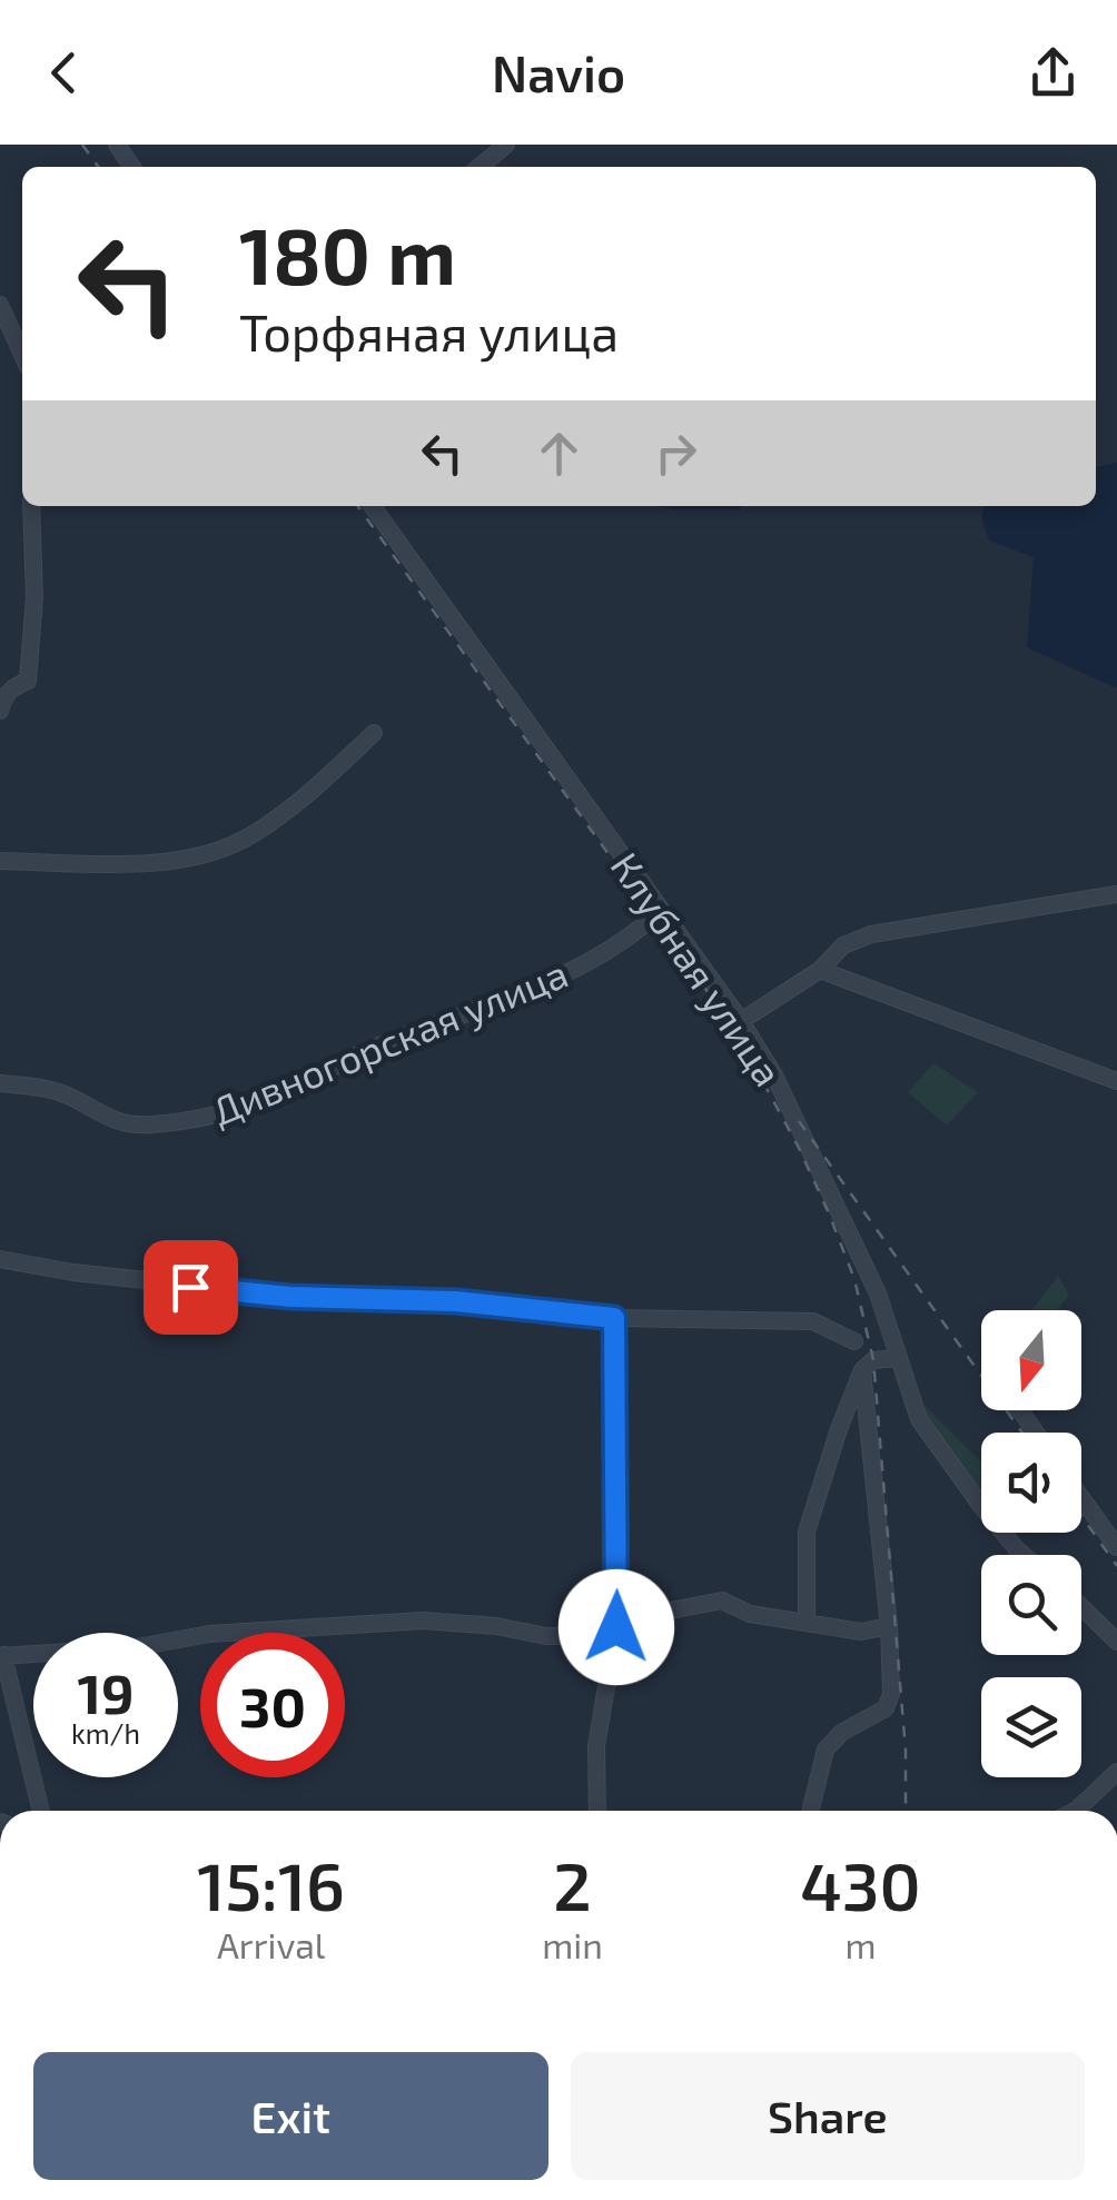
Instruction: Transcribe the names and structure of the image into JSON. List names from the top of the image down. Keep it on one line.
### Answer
{"streets":{"street":["Клубная улица","Дивногорская улица"]},"north":"bottom","page":{"header":"Navio","turn":["180 m","Торфяная улица"],"speed":"19 km/h","limit":"30","eta":["15:16","Arrival","2","min","430","m"],"buttons":["Exit","Share"]}}
